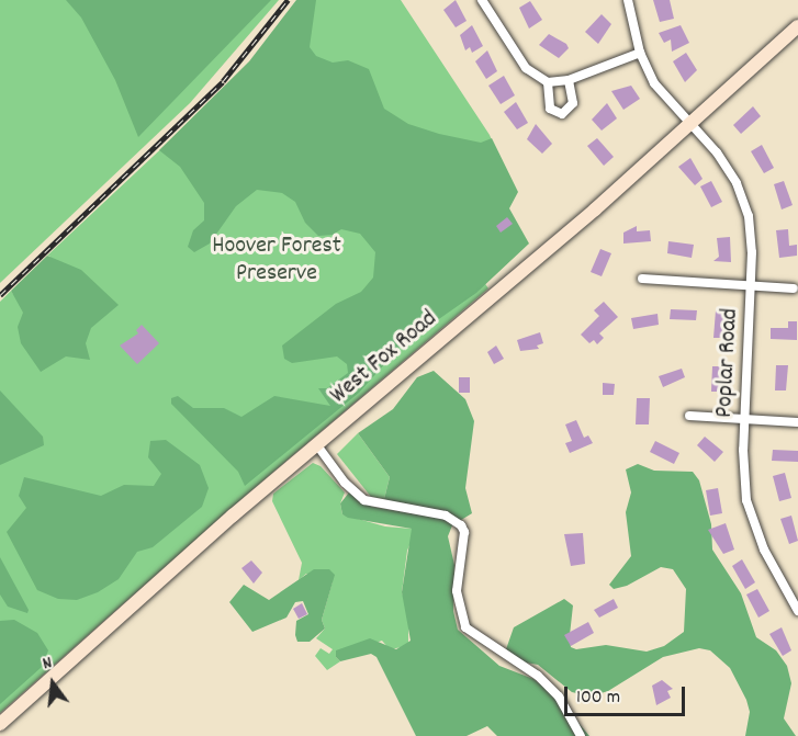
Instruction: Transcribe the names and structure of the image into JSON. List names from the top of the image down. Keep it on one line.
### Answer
{"streets":{"street":["West Fox Road","Poplar Road"]},"crossings":[["West Fox Road","Poplar Road"]],"parks":["Hoover Forest Preserve"],"scale_bar":"100 m","north":"top"}
